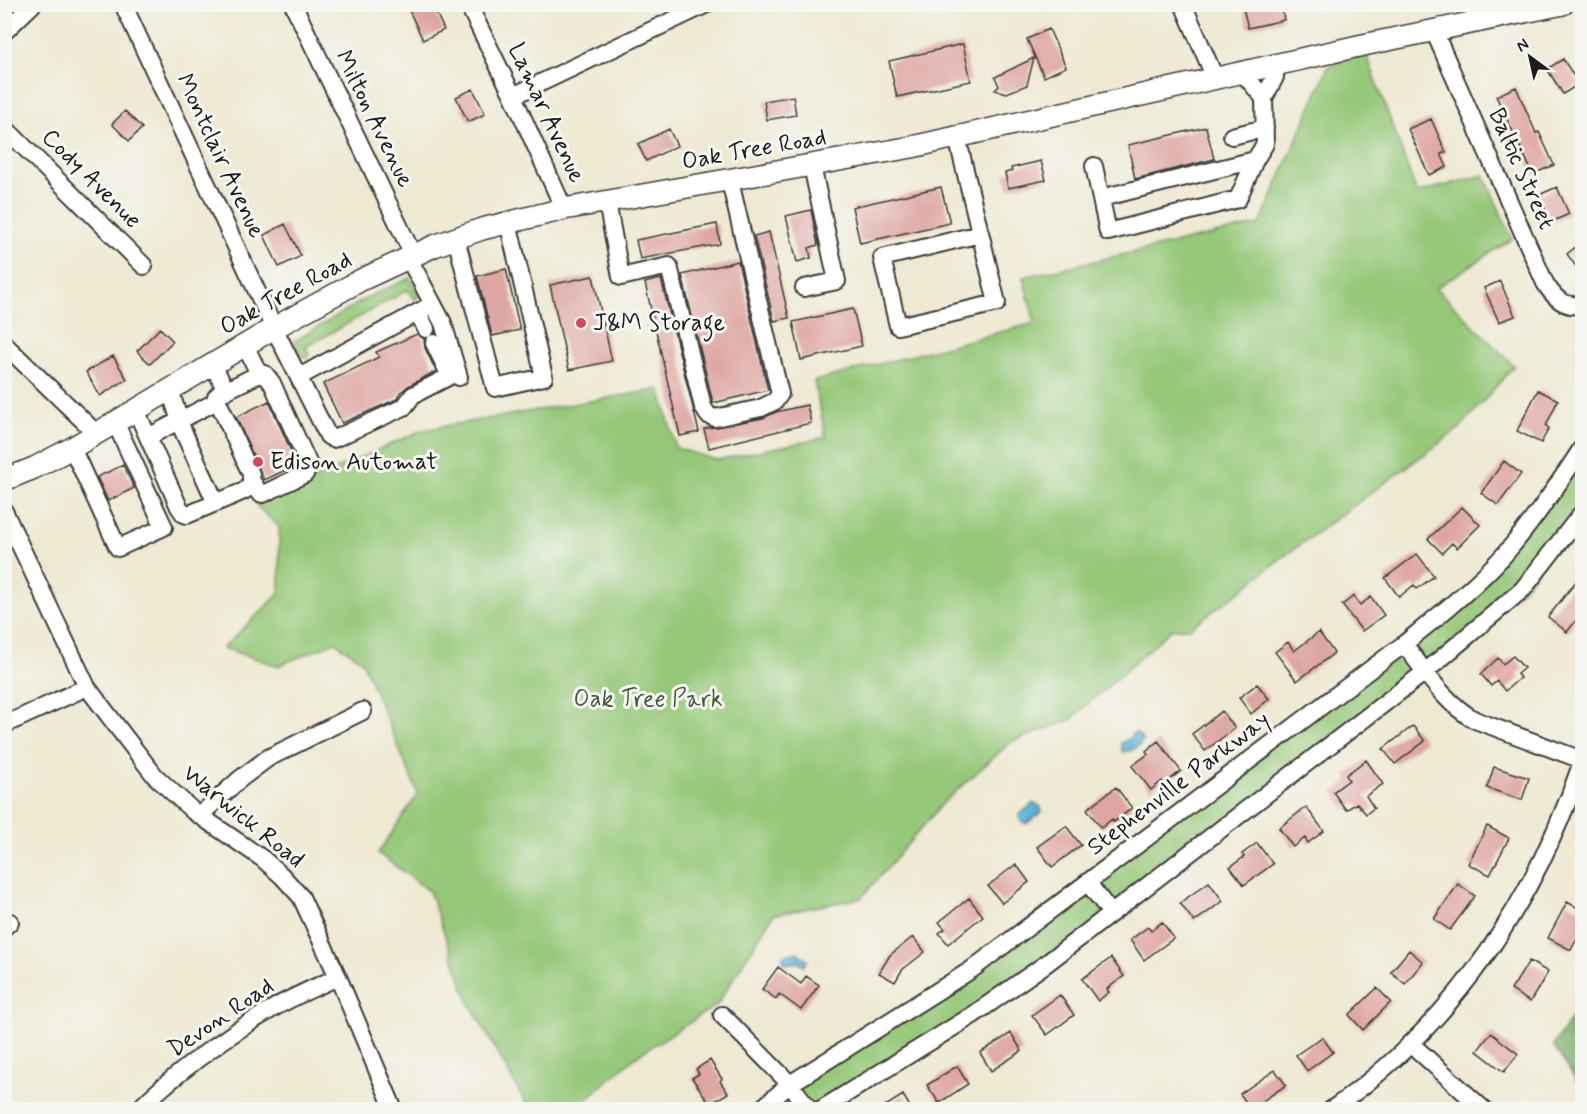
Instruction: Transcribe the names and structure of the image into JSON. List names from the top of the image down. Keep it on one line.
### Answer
{"streets":{"main road":["Oak Tree Road"],"street":["Lamar Avenue","Milton Avenue","Montclair Avenue","Baltic Street","Cody Avenue","Stephenville Parkway","Warwick Road","Devon Road"]},"crossings":[["Lamar Avenue","Oak Tree Road"],["Milton Avenue","Oak Tree Road"],["Oak Tree Road","Montclair Avenue"],["Oak Tree Road","Baltic Street"],["Warwick Road","Devon Road"]],"parks":["Oak Tree Park"],"places":["J&M Storage","Edison Automat"],"north":"top left"}
